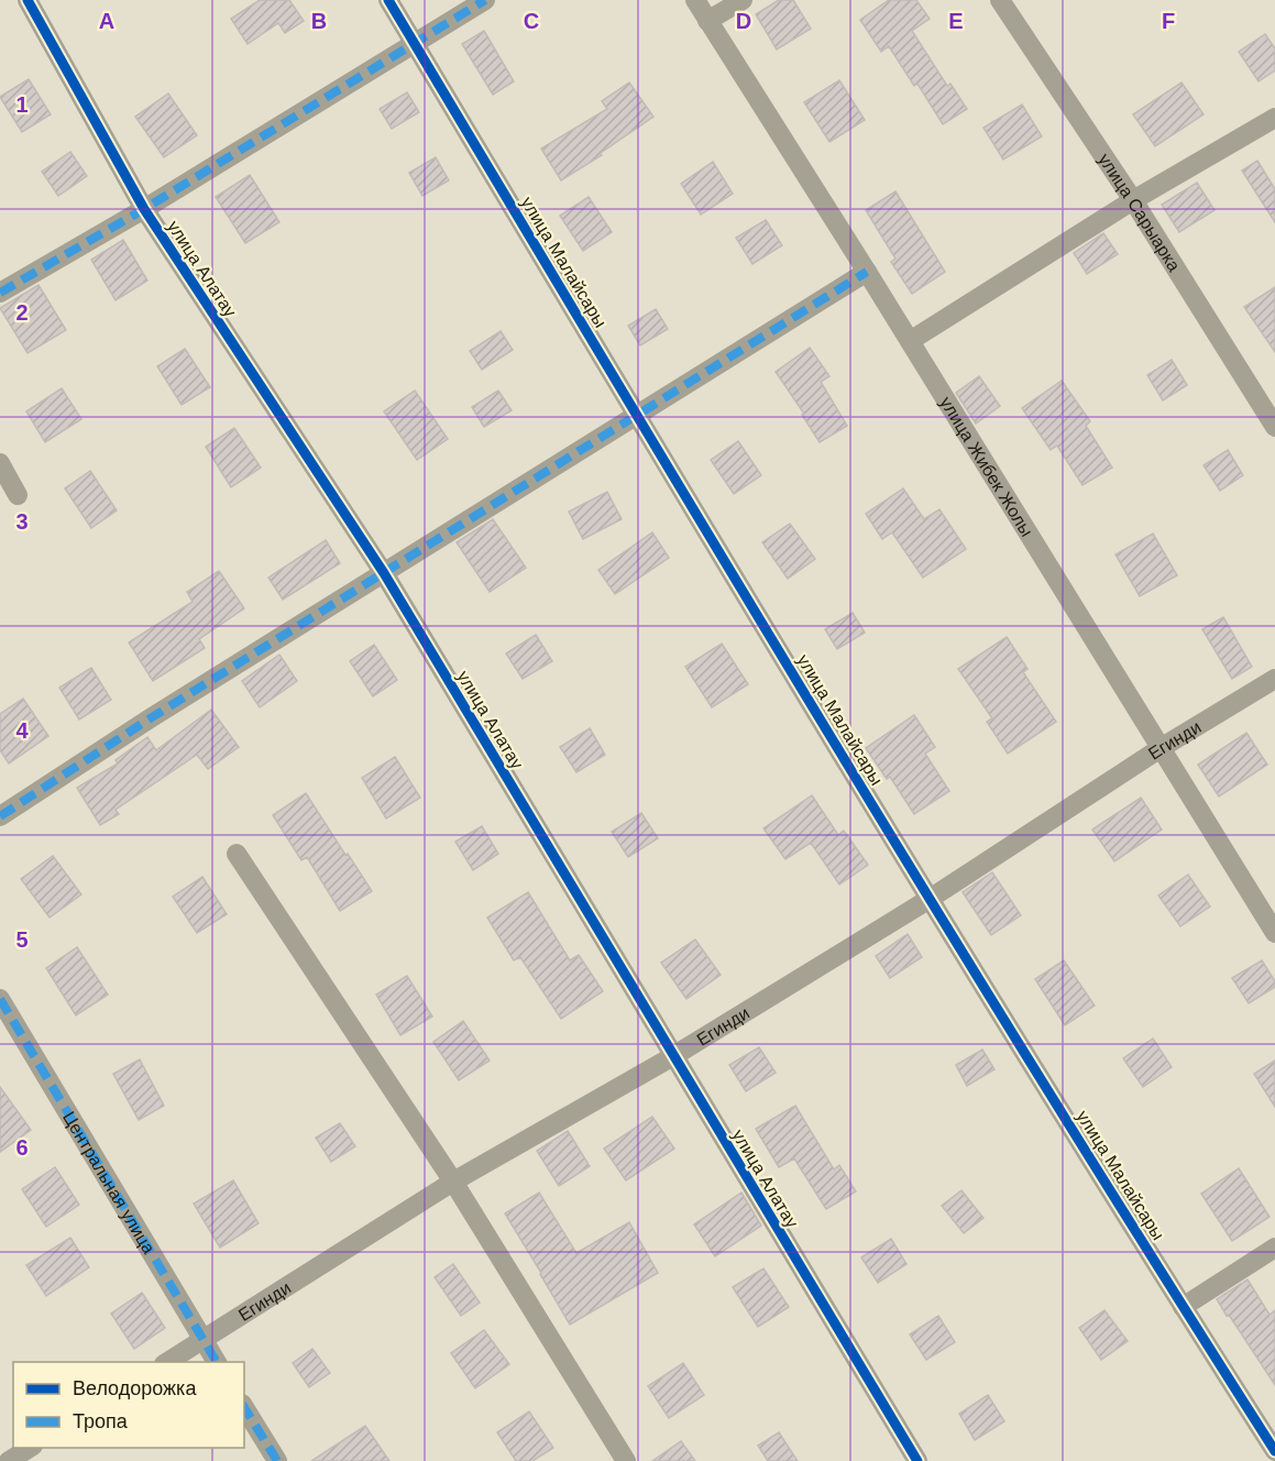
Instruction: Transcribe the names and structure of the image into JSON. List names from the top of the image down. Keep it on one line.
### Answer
{"streets":{"street":["улица Сарыарка","улица Малайсары","улица Алатау","улица Жибек Жолы","Егинди","Центральная улица"]},"crossings":[["улица Малайсары","Егинди"],["улица Алатау","Егинди"],["улица Жибек Жолы","Егинди"],["Егинди","Центральная улица"]],"legend":["Велодорожка","Тропа"],"grid":{"columns":["A","B","C","D","E","F"],"rows":["1","2","3","4","5","6"]}}
